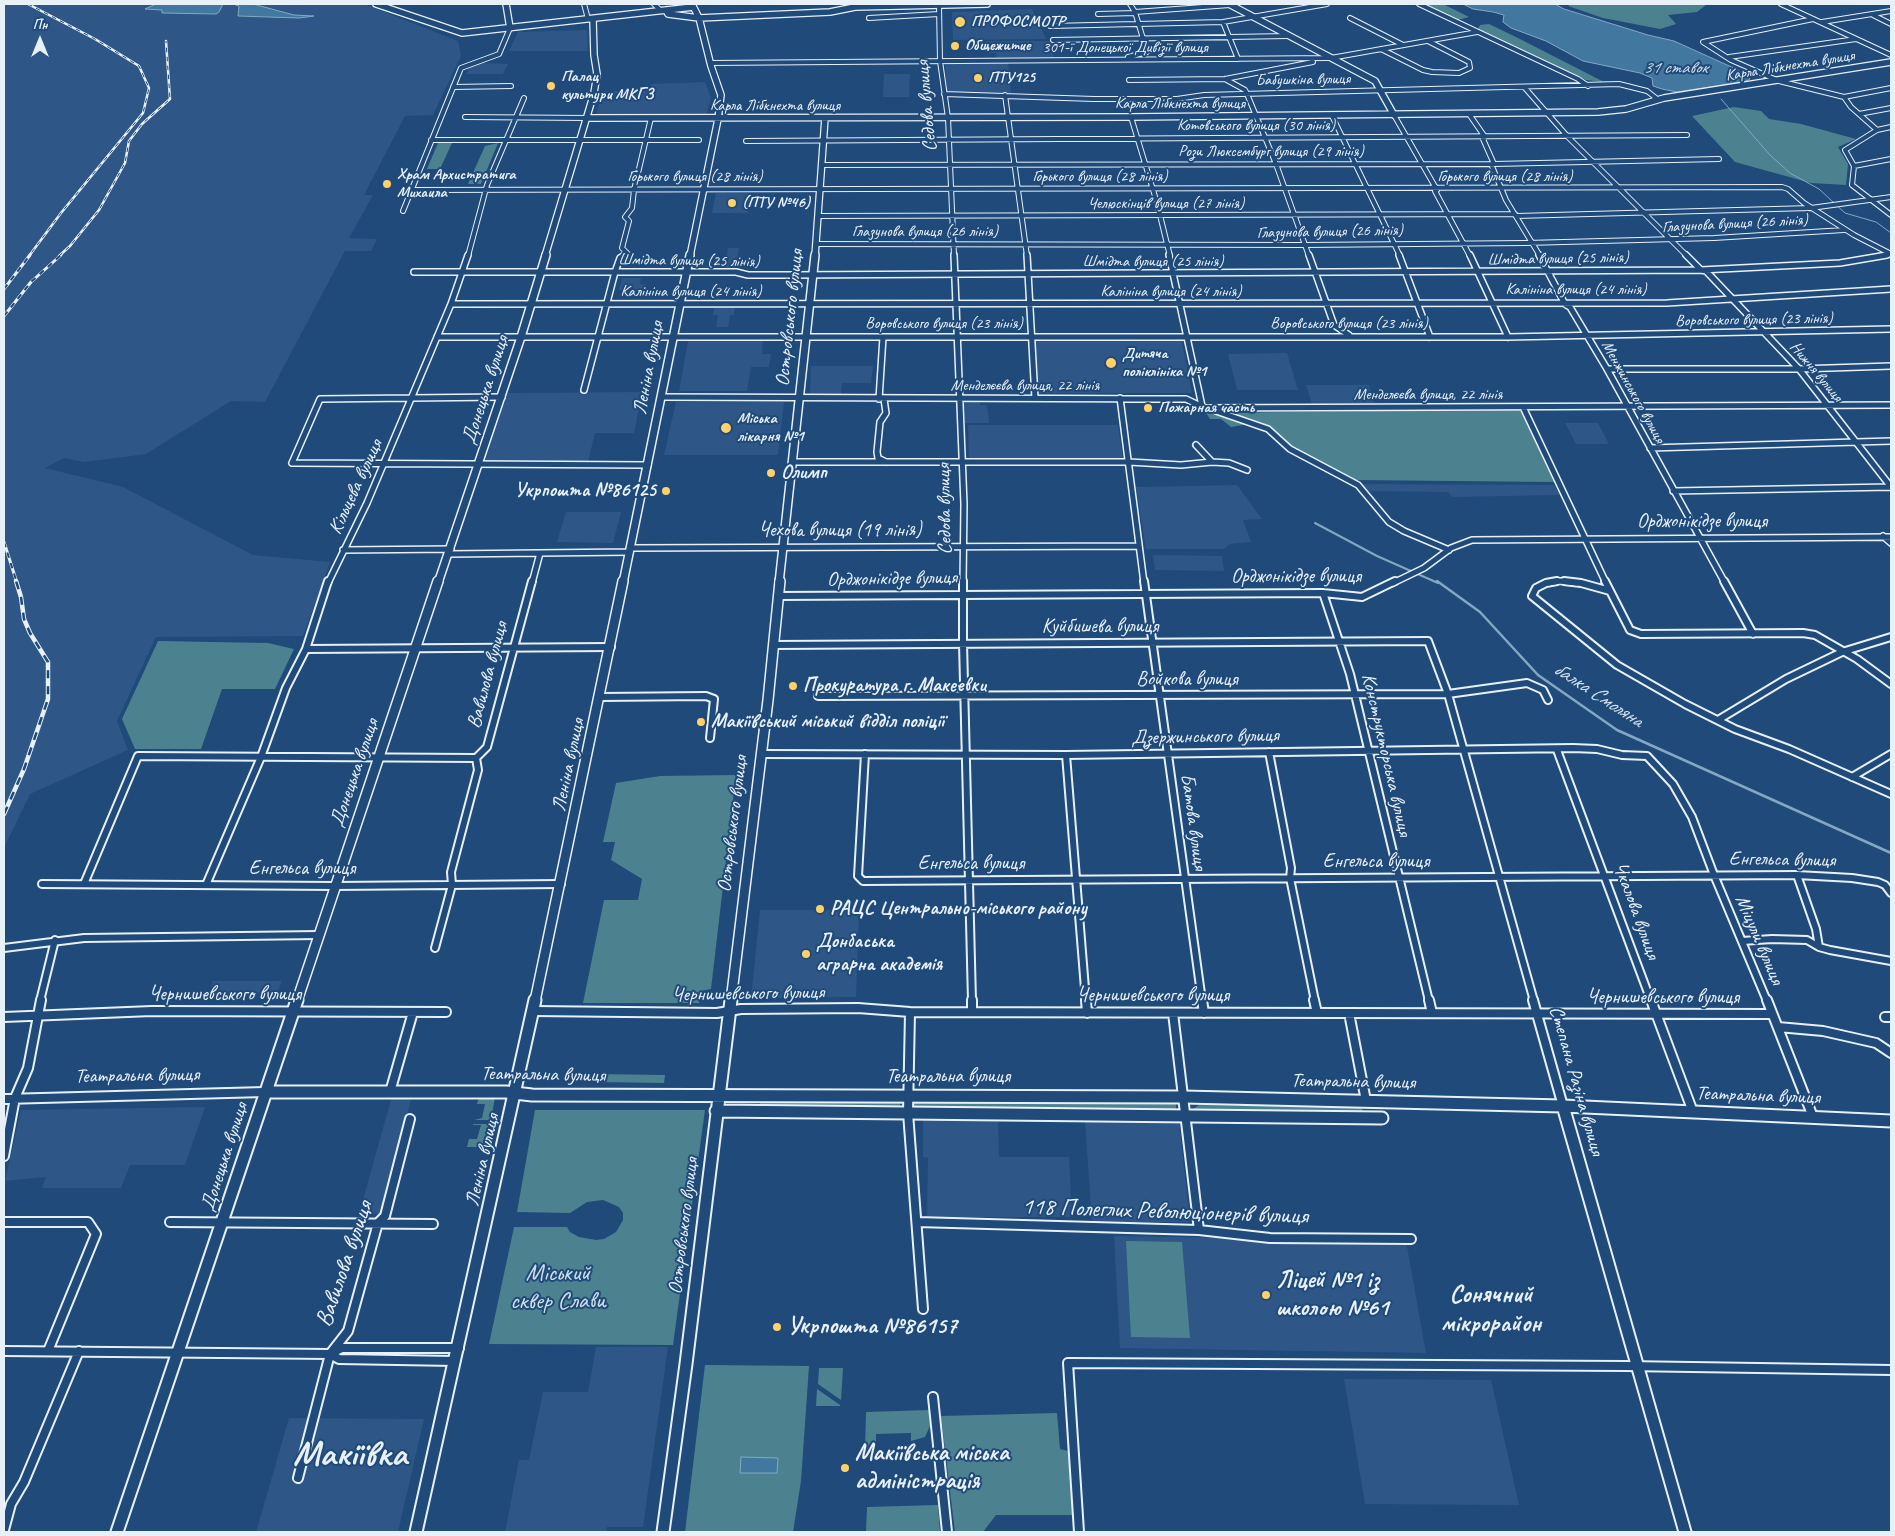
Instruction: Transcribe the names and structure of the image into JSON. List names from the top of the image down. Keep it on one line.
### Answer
{"streets":{"street":["301-ї Донецької Дивізії вулиця","Карла Лібкнехта вулиця","Бабушкіна вулиця","Седова вулиця","Котовського вулиця (30 лiнiя)","Рози Люксембург вулиця (29 лiнiя)","Горького вулиця (28 лiнiя)","Челюскінців вулиця (27 лiнiя)","Глазунова вулиця (26 лiнiя)","Шмідта вулиця (25 лiнiя)","Калініна вулиця (24 лiнiя)","Островського вулиця","Воровського вулиця (23 лiнiя)","Леніна вулиця","Нижня вулиця","Менделєєва вулиця, 22 лінія","Донецька вулиця","Менжинського вулиця","Кільцева вулиця","Орджонікідзе вулиця","Чехова вулиця (19 лiнiя)","Куйбишева вулиця","Вавилова вулиця","Войкова вулиця","Дзержинського вулиця","Конструкторська вулиця","Батова вулиця","Енгельса вулиця","Чкалова вулиця","Міцули вулиця","Чернишевського вулиця","Театральна вулиця","Степана Разіна вулиця","118 Полеглих Революціонерів вулиця"]},"crossings":[["301-ї Донецької Дивізії вулиця","Седова вулиця"],["301-ї Донецької Дивізії вулиця","Леніна вулиця"],["Карла Лібкнехта вулиця","Бабушкіна вулиця"],["Карла Лібкнехта вулиця","Седова вулиця"],["Карла Лібкнехта вулиця","Островського вулиця"],["Карла Лібкнехта вулиця","Леніна вулиця"],["Карла Лібкнехта вулиця","Нижня вулиця"],["Карла Лібкнехта вулиця","Донецька вулиця"],["Карла Лібкнехта вулиця","Менжинського вулиця"],["Карла Лібкнехта вулиця","Кільцева вулиця"],["Бабушкіна вулиця","Седова вулиця"],["Бабушкіна вулиця","Нижня вулиця"],["Седова вулиця","Котовського вулиця (30 лiнiя)"],["Седова вулиця","Рози Люксембург вулиця (29 лiнiя)"],["Седова вулиця","Горького вулиця (28 лiнiя)"],["Седова вулиця","Челюскінців вулиця (27 лiнiя)"],["Седова вулиця","Глазунова вулиця (26 лiнiя)"],["Седова вулиця","Шмідта вулиця (25 лiнiя)"],["Седова вулиця","Калініна вулиця (24 лiнiя)"],["Седова вулиця","Воровського вулиця (23 лiнiя)"],["Седова вулиця","Менделєєва вулиця, 22 лінія"],["Седова вулиця","Орджонікідзе вулиця"],["Седова вулиця","Чехова вулиця (19 лiнiя)"],["Седова вулиця","Куйбишева вулиця"],["Седова вулиця","Войкова вулиця"],["Седова вулиця","Дзержинського вулиця"],["Седова вулиця","Енгельса вулиця"],["Седова вулиця","Чернишевського вулиця"],["Котовського вулиця (30 лiнiя)","Островського вулиця"],["Котовського вулиця (30 лiнiя)","Нижня вулиця"],["Котовського вулиця (30 лiнiя)","Менжинського вулиця"],["Рози Люксембург вулиця (29 лiнiя)","Островського вулиця"],["Рози Люксембург вулиця (29 лiнiя)","Нижня вулиця"],["Рози Люксембург вулиця (29 лiнiя)","Менжинського вулиця"],["Горького вулиця (28 лiнiя)","Челюскінців вулиця (27 лiнiя)"],["Горького вулиця (28 лiнiя)","Островського вулиця"],["Горького вулиця (28 лiнiя)","Леніна вулиця"],["Горького вулиця (28 лiнiя)","Нижня вулиця"],["Горького вулиця (28 лiнiя)","Донецька вулиця"],["Горького вулиця (28 лiнiя)","Менжинського вулиця"],["Горького вулиця (28 лiнiя)","Кільцева вулиця"],["Челюскінців вулиця (27 лiнiя)","Островського вулиця"],["Челюскінців вулиця (27 лiнiя)","Нижня вулиця"],["Челюскінців вулиця (27 лiнiя)","Менжинського вулиця"],["Глазунова вулиця (26 лiнiя)","Островського вулиця"],["Глазунова вулиця (26 лiнiя)","Нижня вулиця"],["Глазунова вулиця (26 лiнiя)","Менжинського вулиця"],["Шмідта вулиця (25 лiнiя)","Островського вулиця"],["Шмідта вулиця (25 лiнiя)","Леніна вулиця"],["Шмідта вулиця (25 лiнiя)","Нижня вулиця"],["Шмідта вулиця (25 лiнiя)","Донецька вулиця"],["Шмідта вулиця (25 лiнiя)","Менжинського вулиця"],["Шмідта вулиця (25 лiнiя)","Кільцева вулиця"],["Калініна вулиця (24 лiнiя)","Островського вулиця"],["Калініна вулиця (24 лiнiя)","Леніна вулиця"],["Калініна вулиця (24 лiнiя)","Нижня вулиця"],["Калініна вулиця (24 лiнiя)","Донецька вулиця"],["Калініна вулиця (24 лiнiя)","Менжинського вулиця"],["Калініна вулиця (24 лiнiя)","Кільцева вулиця"],["Островського вулиця","Воровського вулиця (23 лiнiя)"],["Островського вулиця","Менделєєва вулиця, 22 лінія"],["Островського вулиця","Орджонікідзе вулиця"],["Островського вулиця","Чехова вулиця (19 лiнiя)"],["Островського вулиця","Куйбишева вулиця"],["Островського вулиця","Дзержинського вулиця"],["Островського вулиця","Чернишевського вулиця"],["Островського вулиця","Театральна вулиця"],["Воровського вулиця (23 лiнiя)","Леніна вулиця"],["Воровського вулиця (23 лiнiя)","Нижня вулиця"],["Воровського вулиця (23 лiнiя)","Донецька вулиця"],["Воровського вулиця (23 лiнiя)","Менжинського вулиця"],["Воровського вулиця (23 лiнiя)","Кільцева вулиця"],["Леніна вулиця","Менделєєва вулиця, 22 лінія"],["Леніна вулиця","Чехова вулиця (19 лiнiя)"],["Леніна вулиця","Енгельса вулиця"],["Леніна вулиця","Чернишевського вулиця"],["Леніна вулиця","Театральна вулиця"],["Нижня вулиця","Менделєєва вулиця, 22 лінія"],["Менделєєва вулиця, 22 лінія","Менжинського вулиця"],["Менделєєва вулиця, 22 лінія","Батова вулиця"],["Донецька вулиця","Чехова вулиця (19 лiнiя)"],["Донецька вулиця","Енгельса вулиця"],["Донецька вулиця","Чернишевського вулиця"],["Донецька вулиця","Театральна вулиця"],["Менжинського вулиця","Орджонікідзе вулиця"],["Кільцева вулиця","Чехова вулиця (19 лiнiя)"],["Кільцева вулиця","Енгельса вулиця"],["Орджонікідзе вулиця","Конструкторська вулиця"],["Орджонікідзе вулиця","Батова вулиця"],["Чехова вулиця (19 лiнiя)","Вавилова вулиця"],["Чехова вулиця (19 лiнiя)","Батова вулиця"],["Куйбишева вулиця","Конструкторська вулиця"],["Куйбишева вулиця","Батова вулиця"],["Куйбишева вулиця","Степана Разіна вулиця"],["Вавилова вулиця","Енгельса вулиця"],["Войкова вулиця","Конструкторська вулиця"],["Войкова вулиця","Батова вулиця"],["Войкова вулиця","Степана Разіна вулиця"],["Дзержинського вулиця","Конструкторська вулиця"],["Дзержинського вулиця","Батова вулиця"],["Дзержинського вулиця","Енгельса вулиця"],["Дзержинського вулиця","Чкалова вулиця"],["Дзержинського вулиця","Міцули вулиця"],["Дзержинського вулиця","Степана Разіна вулиця"],["Конструкторська вулиця","Енгельса вулиця"],["Конструкторська вулиця","Чернишевського вулиця"],["Батова вулиця","Енгельса вулиця"],["Батова вулиця","Чернишевського вулиця"],["Енгельса вулиця","Чкалова вулиця"],["Енгельса вулиця","Міцули вулиця"],["Енгельса вулиця","Степана Разіна вулиця"],["Чкалова вулиця","Чернишевського вулиця"],["Чкалова вулиця","Театральна вулиця"],["Міцули вулиця","Чернишевського вулиця"],["Міцули вулиця","Театральна вулиця"],["Чернишевського вулиця","Степана Разіна вулиця"],["Театральна вулиця","Степана Разіна вулиця"]],"districts":["Сонячний мікрорайон","Макіївка"],"water":["31 ставок","балка Смоляна"],"parks":["Міський сквер Слави"],"places":["ПРОФОСМОТР","Общежитие","ПТУ125","Палац культури МКГЗ","Храм Архистратига Михаила","(ПТУ №46)","Дитяча поліклініка №1","Пожарная часть","Міська лікарня №1","Олимп","Укрпошта №86125","Прокуратура г. Макеевки","Макіївський міський відділ поліції","РАЦС Центрально-міського району","Донбаська аграрна академія","Ліцей №1 із школою №61","Укрпошта №86157","Макіївська міська адміністрація"],"north":"top"}
